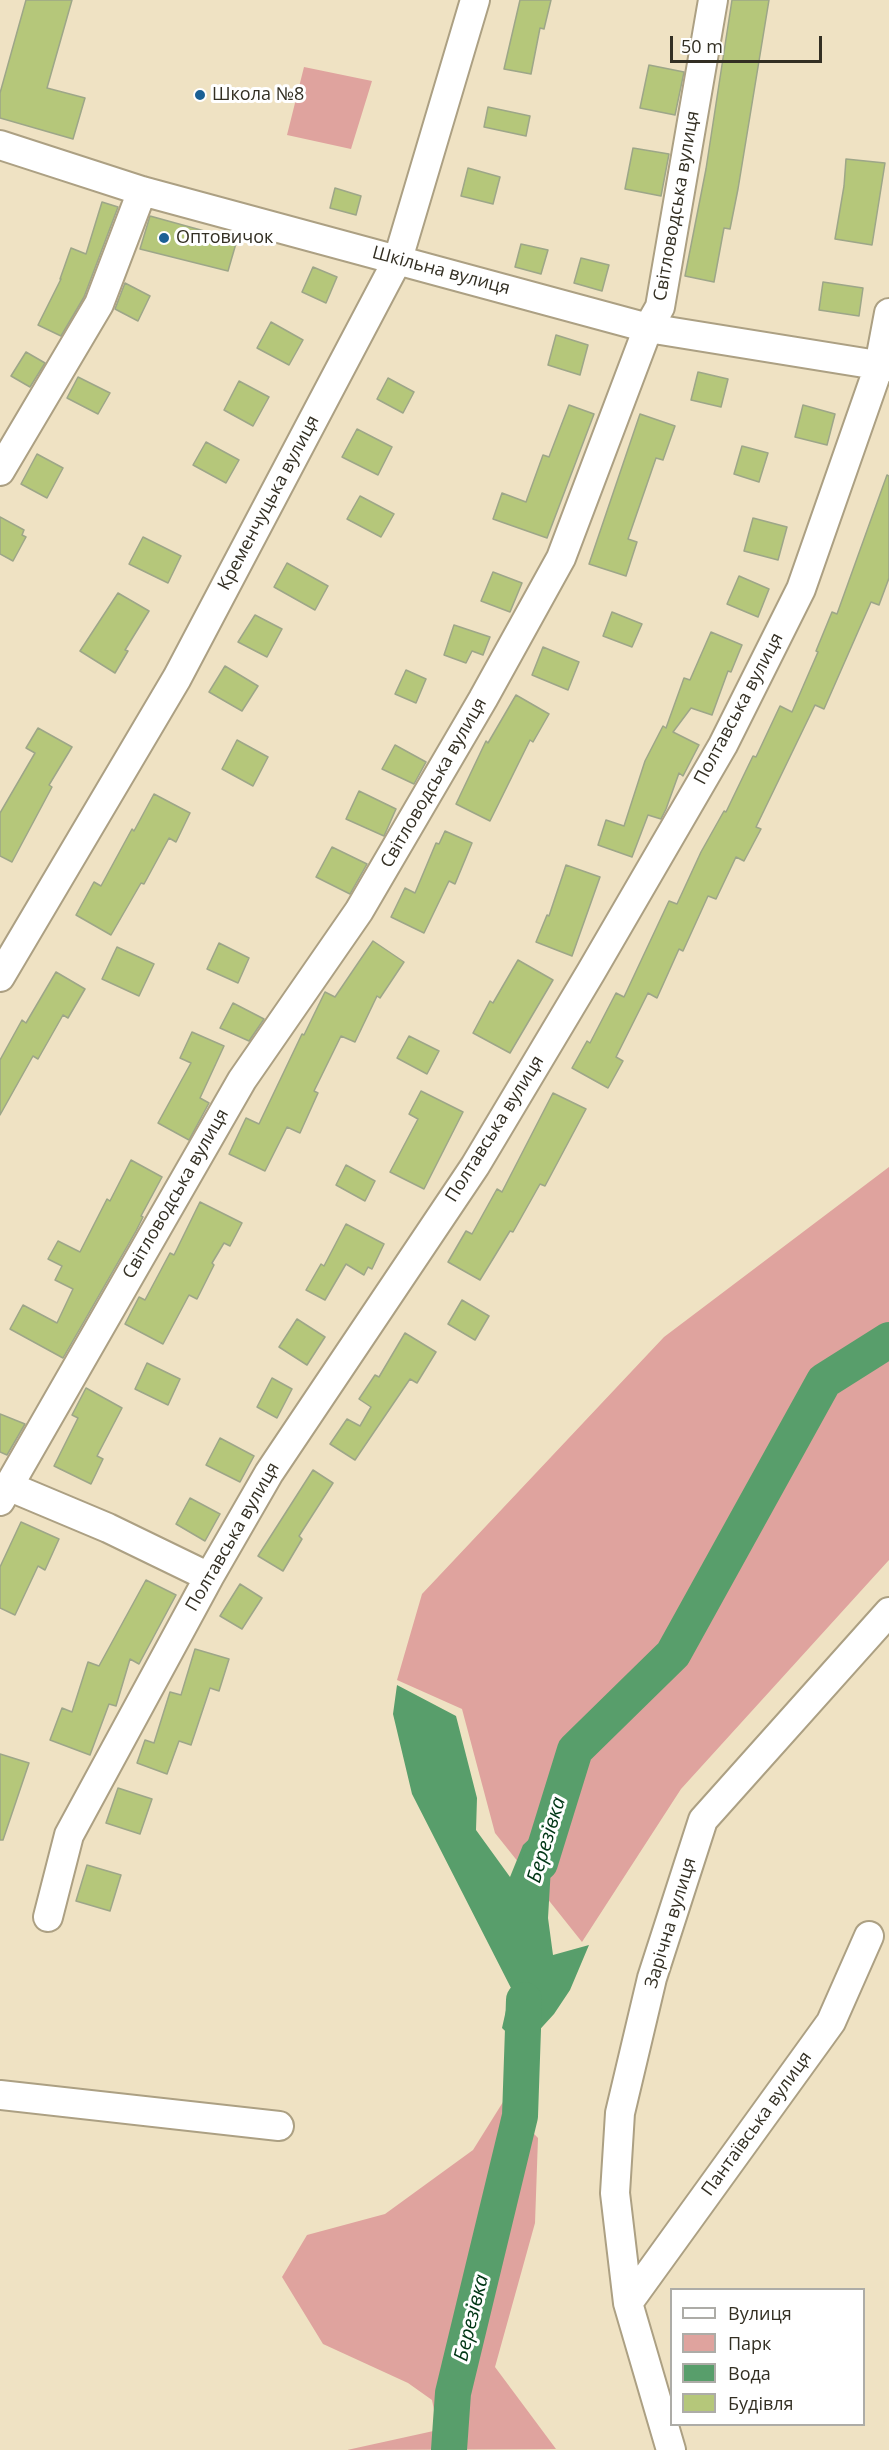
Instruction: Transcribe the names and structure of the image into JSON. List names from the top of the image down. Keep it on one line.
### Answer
{"streets":{"street":["Світловодська вулиця","Шкільна вулиця","Кременчуцька вулиця","Полтавська вулиця","Зарічна вулиця","Пантаївська вулиця"]},"crossings":[["Світловодська вулиця","Шкільна вулиця"],["Шкільна вулиця","Кременчуцька вулиця"],["Шкільна вулиця","Полтавська вулиця"],["Зарічна вулиця","Пантаївська вулиця"]],"water":["Березівка"],"places":["Школа №8","Оптовичок"],"legend":["Вулиця","Парк","Вода","Будівля"],"scale_bar":"50 m"}
